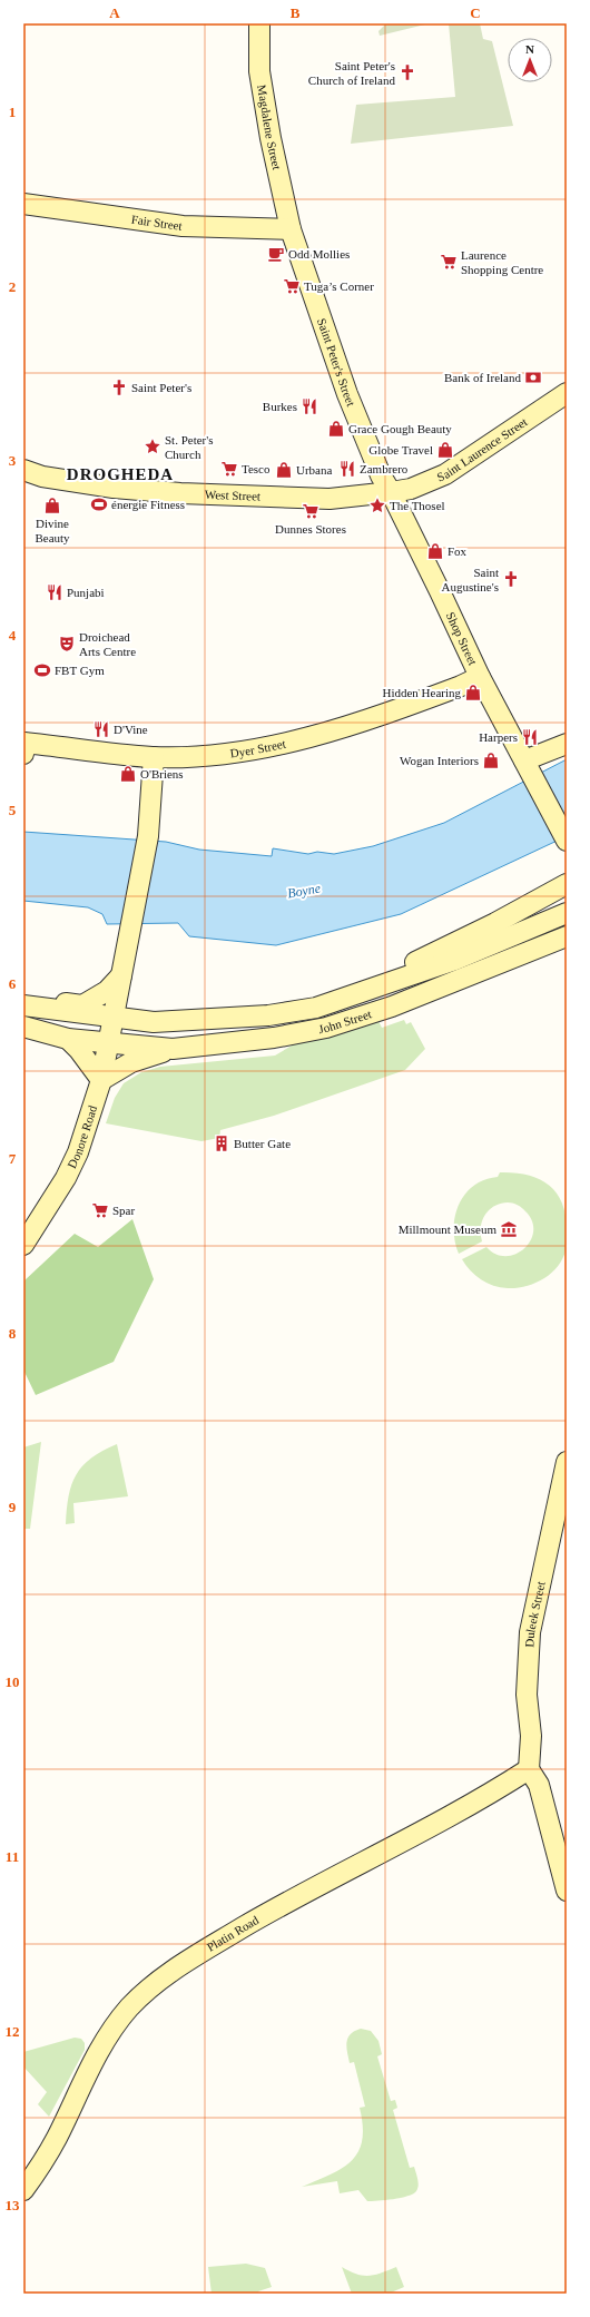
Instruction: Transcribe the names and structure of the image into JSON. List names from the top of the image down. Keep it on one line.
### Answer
{"streets":{"main road":["Magdalene Street","Fair Street","Saint Peter's Street","Saint Laurence Street","West Street","Shop Street","Dyer Street","John Street","Donore Road","Duleek Street","Platin Road"]},"crossings":[["Magdalene Street","Fair Street"],["Magdalene Street","Saint Peter's Street"],["Fair Street","Saint Peter's Street"],["Saint Peter's Street","Saint Laurence Street"],["Saint Peter's Street","West Street"],["Saint Peter's Street","Shop Street"],["Saint Laurence Street","West Street"],["Saint Laurence Street","Shop Street"],["West Street","Shop Street"],["Shop Street","Dyer Street"],["Dyer Street","Donore Road"],["John Street","Donore Road"],["Duleek Street","Platin Road"]],"districts":["DROGHEDA"],"water":["Boyne"],"places":{"church":["Saint Peter's Church of Ireland","Saint Peter's","Saint Augustine's"],"cafe":["Odd Mollies"],"supermarket":["Laurence Shopping Centre","Tuga’s Corner","Tesco","Dunnes Stores","Spar"],"bank":["Bank of Ireland"],"restaurant":["Burkes","Zambrero","Punjabi","D'Vine","Harpers"],"shop":["Grace Gough Beauty","Globe Travel","Urbana","Divine Beauty","Fox","Hidden Hearing","Wogan Interiors","O'Briens"],"place":["St. Peter's Church","The Thosel"],"sports":["énergie Fitness","FBT Gym"],"theatre":["Droichead Arts Centre"],"building":["Butter Gate"],"museum":["Millmount Museum"]},"north":"top","grid":{"columns":["A","B","C"],"rows":["1","2","3","4","5","6","7","8","9","10","11","12","13"]}}
